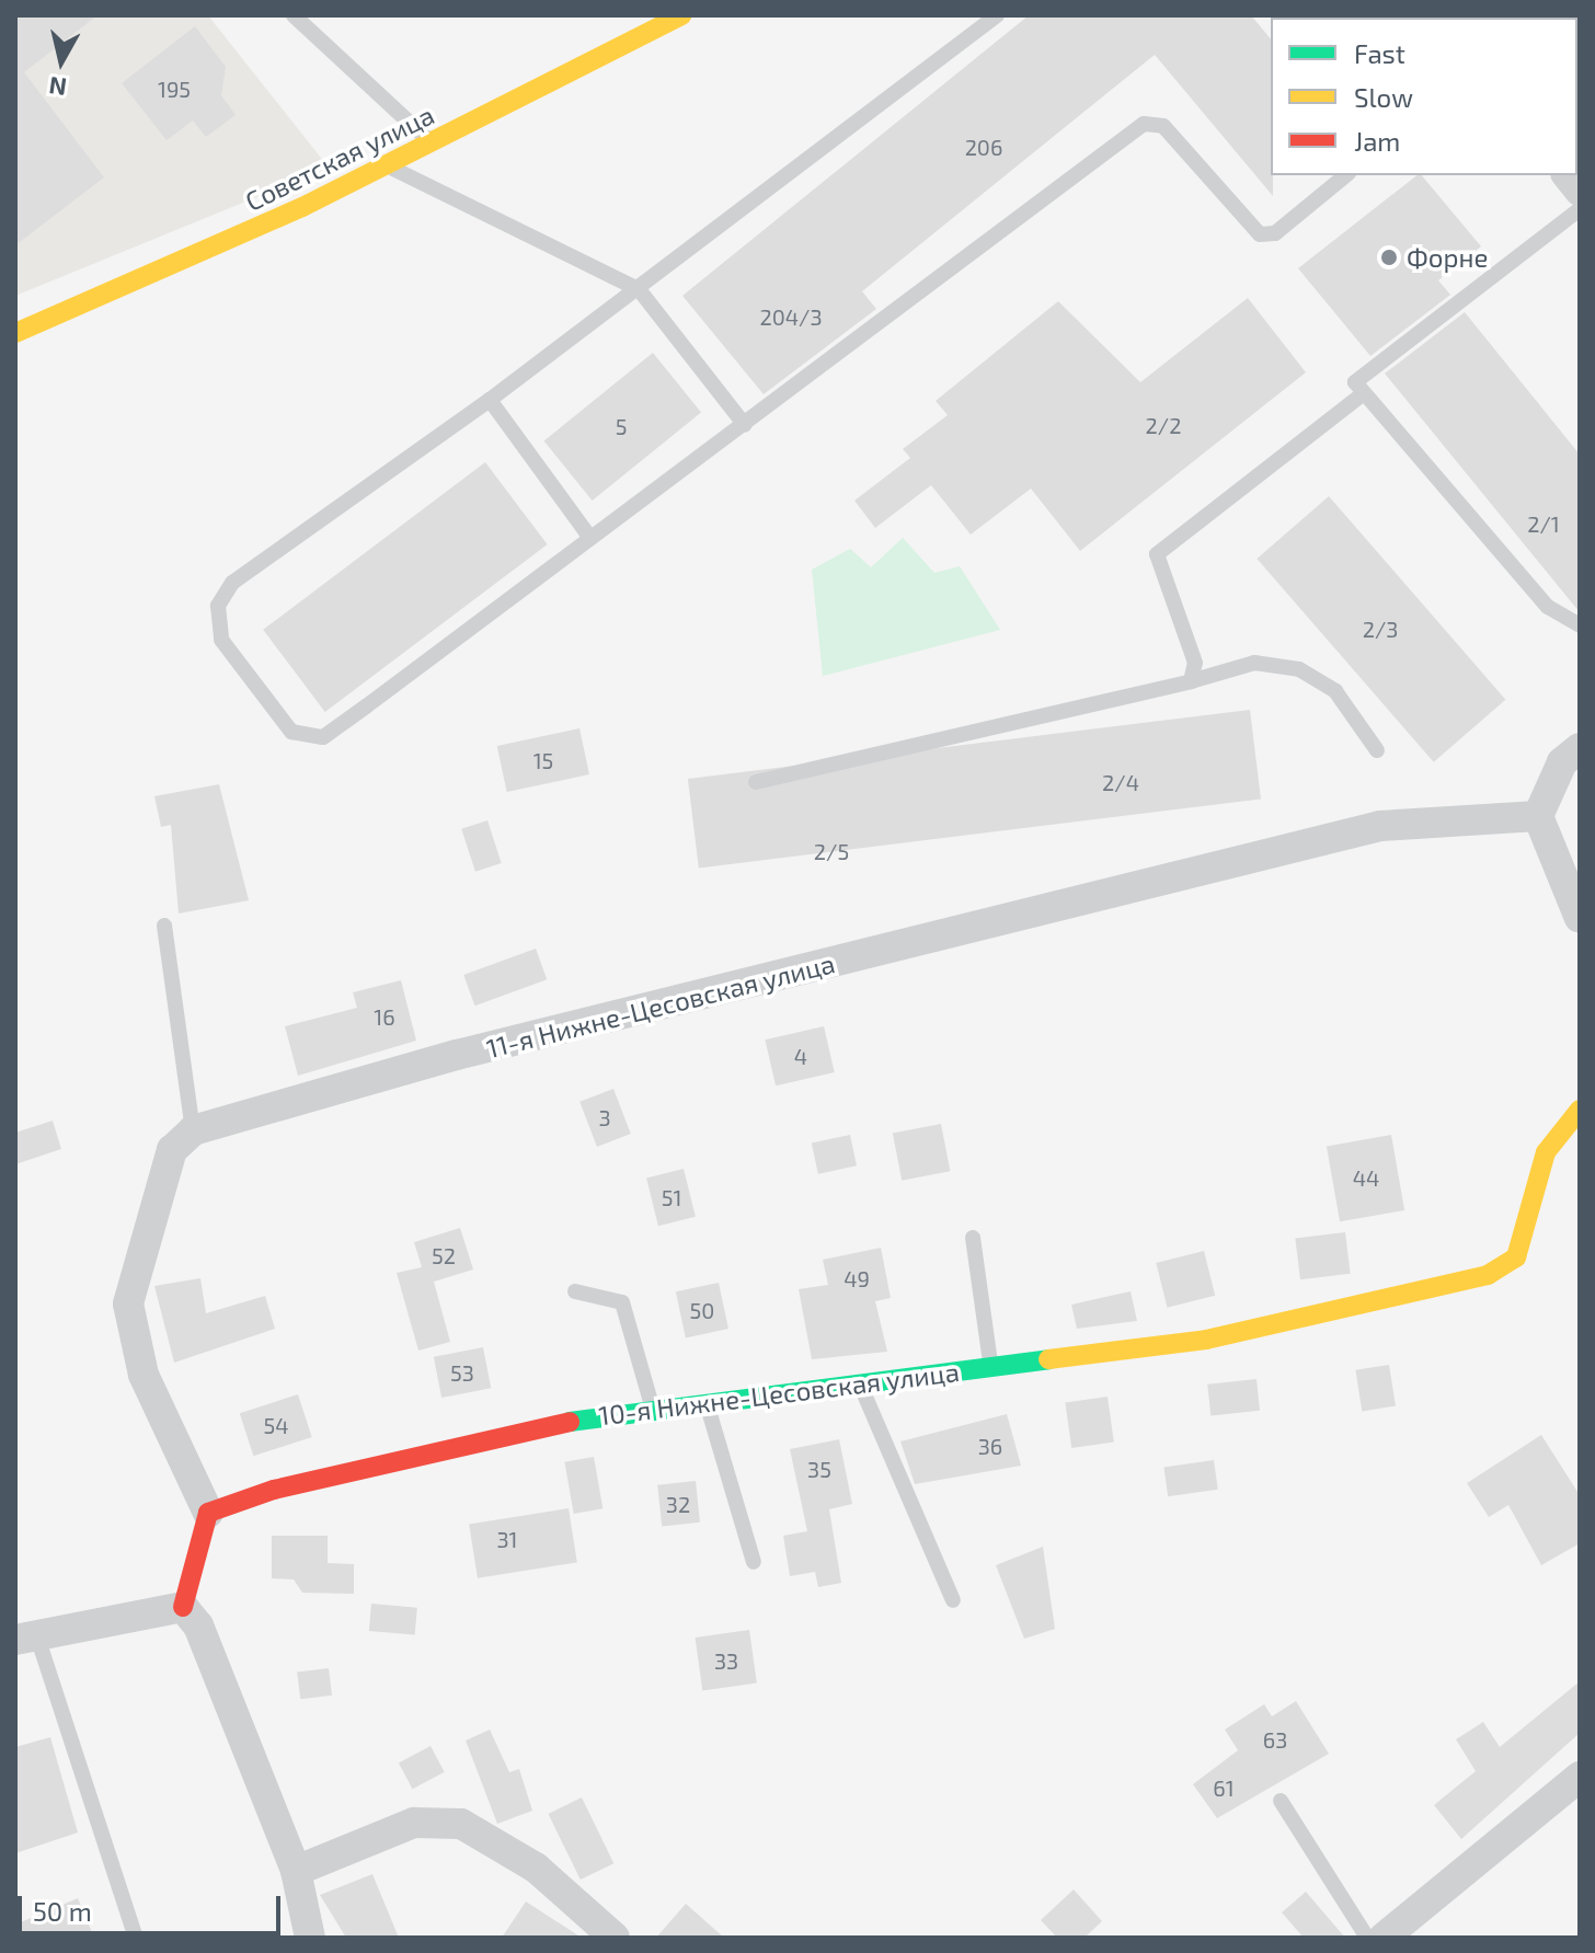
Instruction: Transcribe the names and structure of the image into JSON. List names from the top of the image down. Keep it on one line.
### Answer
{"streets":{"street":["Советская улица","11-я Нижне-Цесовская улица","10-я Нижне-Цесовская улица"]},"places":["Форне"],"house_numbers":["195","206","204/3","2/2","5","2/1","2/3","15","2/4","2/5","16","4","3","44","51","52","49","50","53","54","36","35","32","31","33","63","61"],"legend":["Fast","Slow","Jam"],"scale_bar":"50 m","north":"bottom"}
